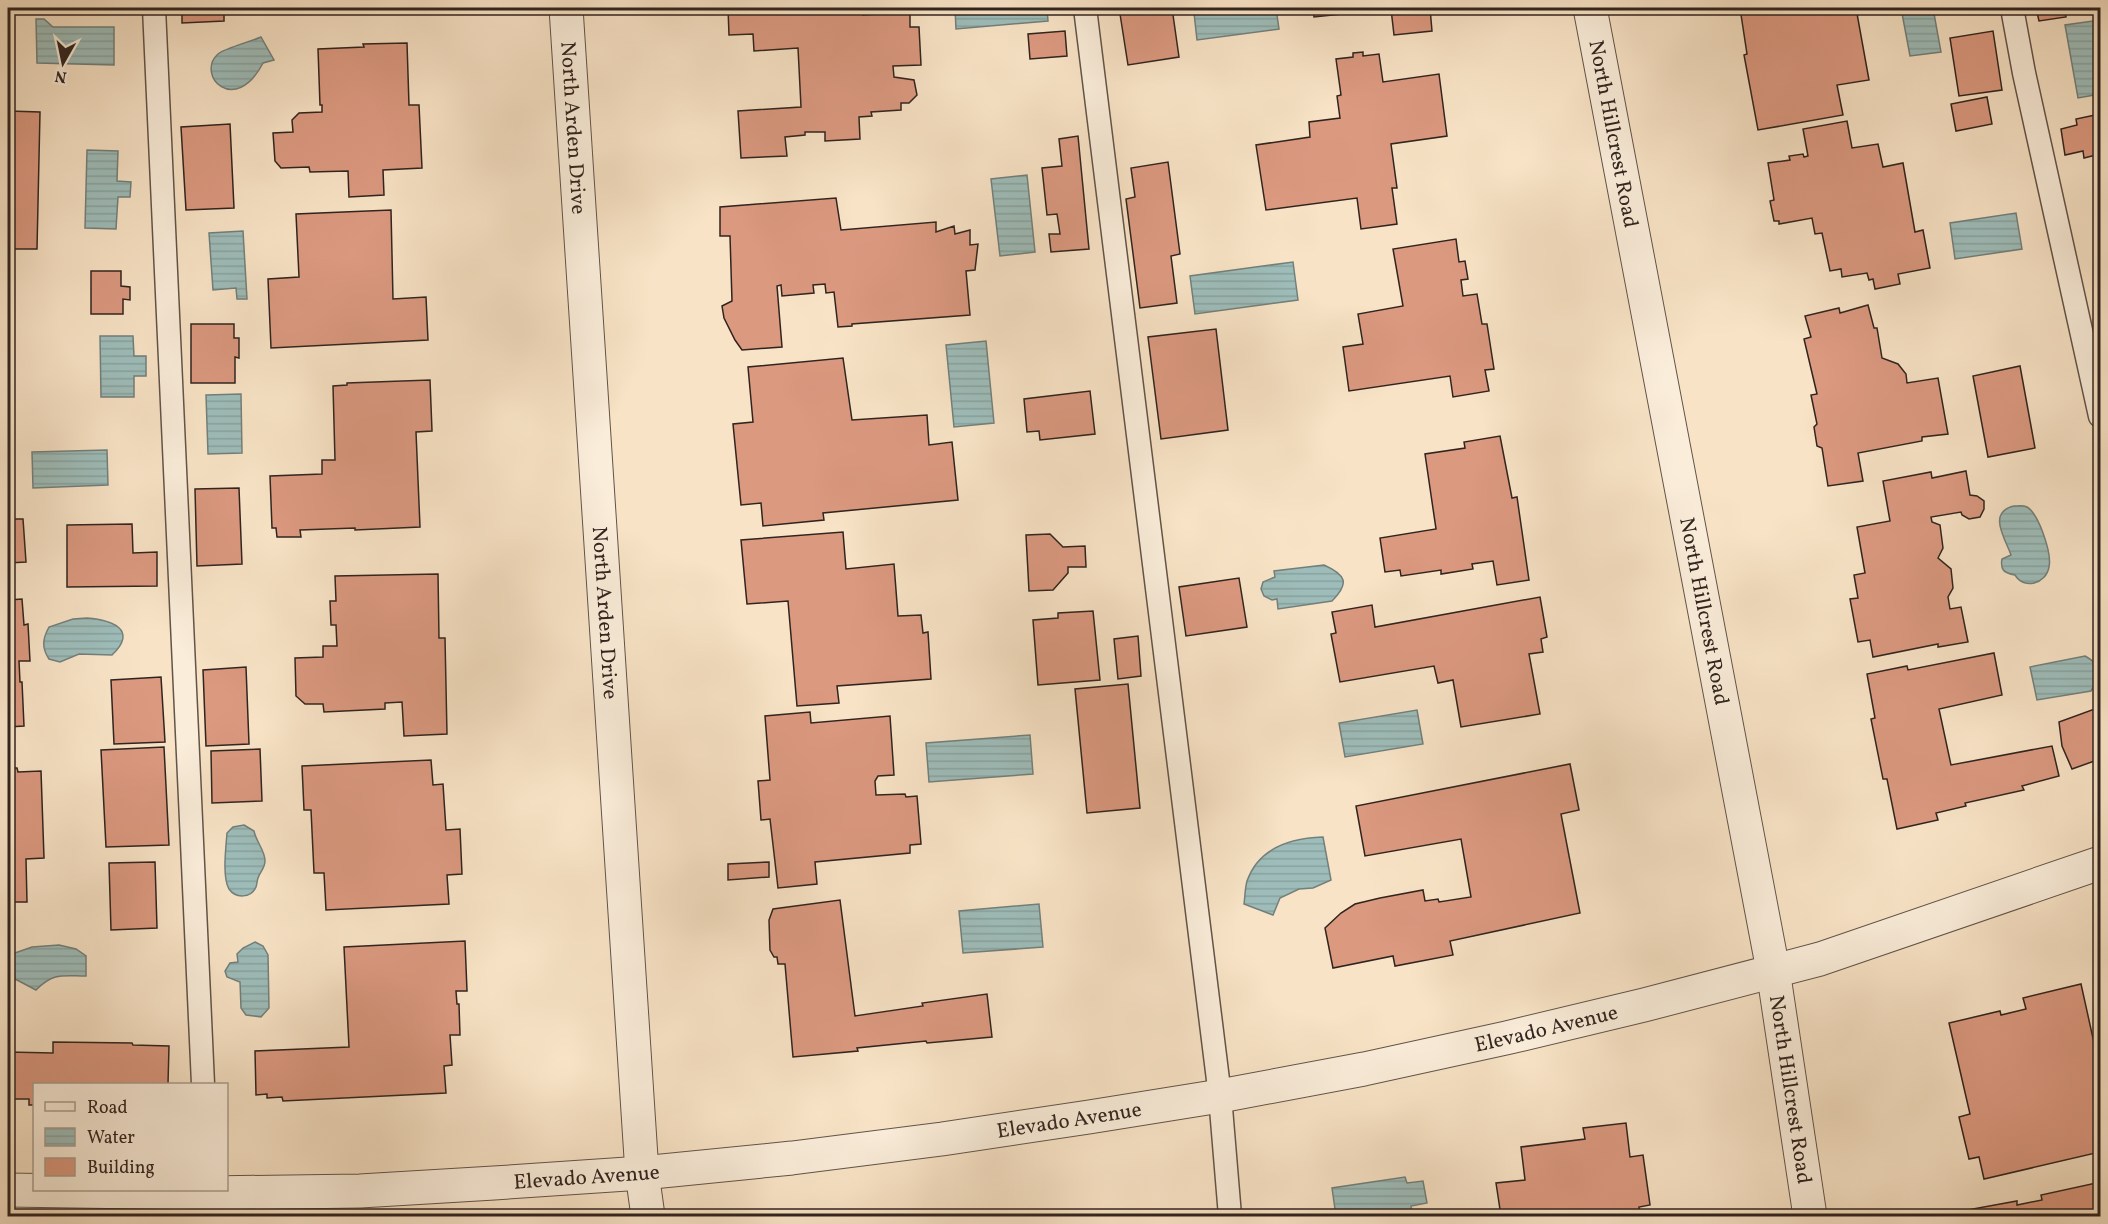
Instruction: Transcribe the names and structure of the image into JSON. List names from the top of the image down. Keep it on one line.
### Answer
{"streets":{"street":["North Arden Drive","North Hillcrest Road","Elevado Avenue"]},"crossings":[["North Arden Drive","Elevado Avenue"],["North Hillcrest Road","Elevado Avenue"]],"legend":["Road","Water","Building"],"north":"bottom"}
